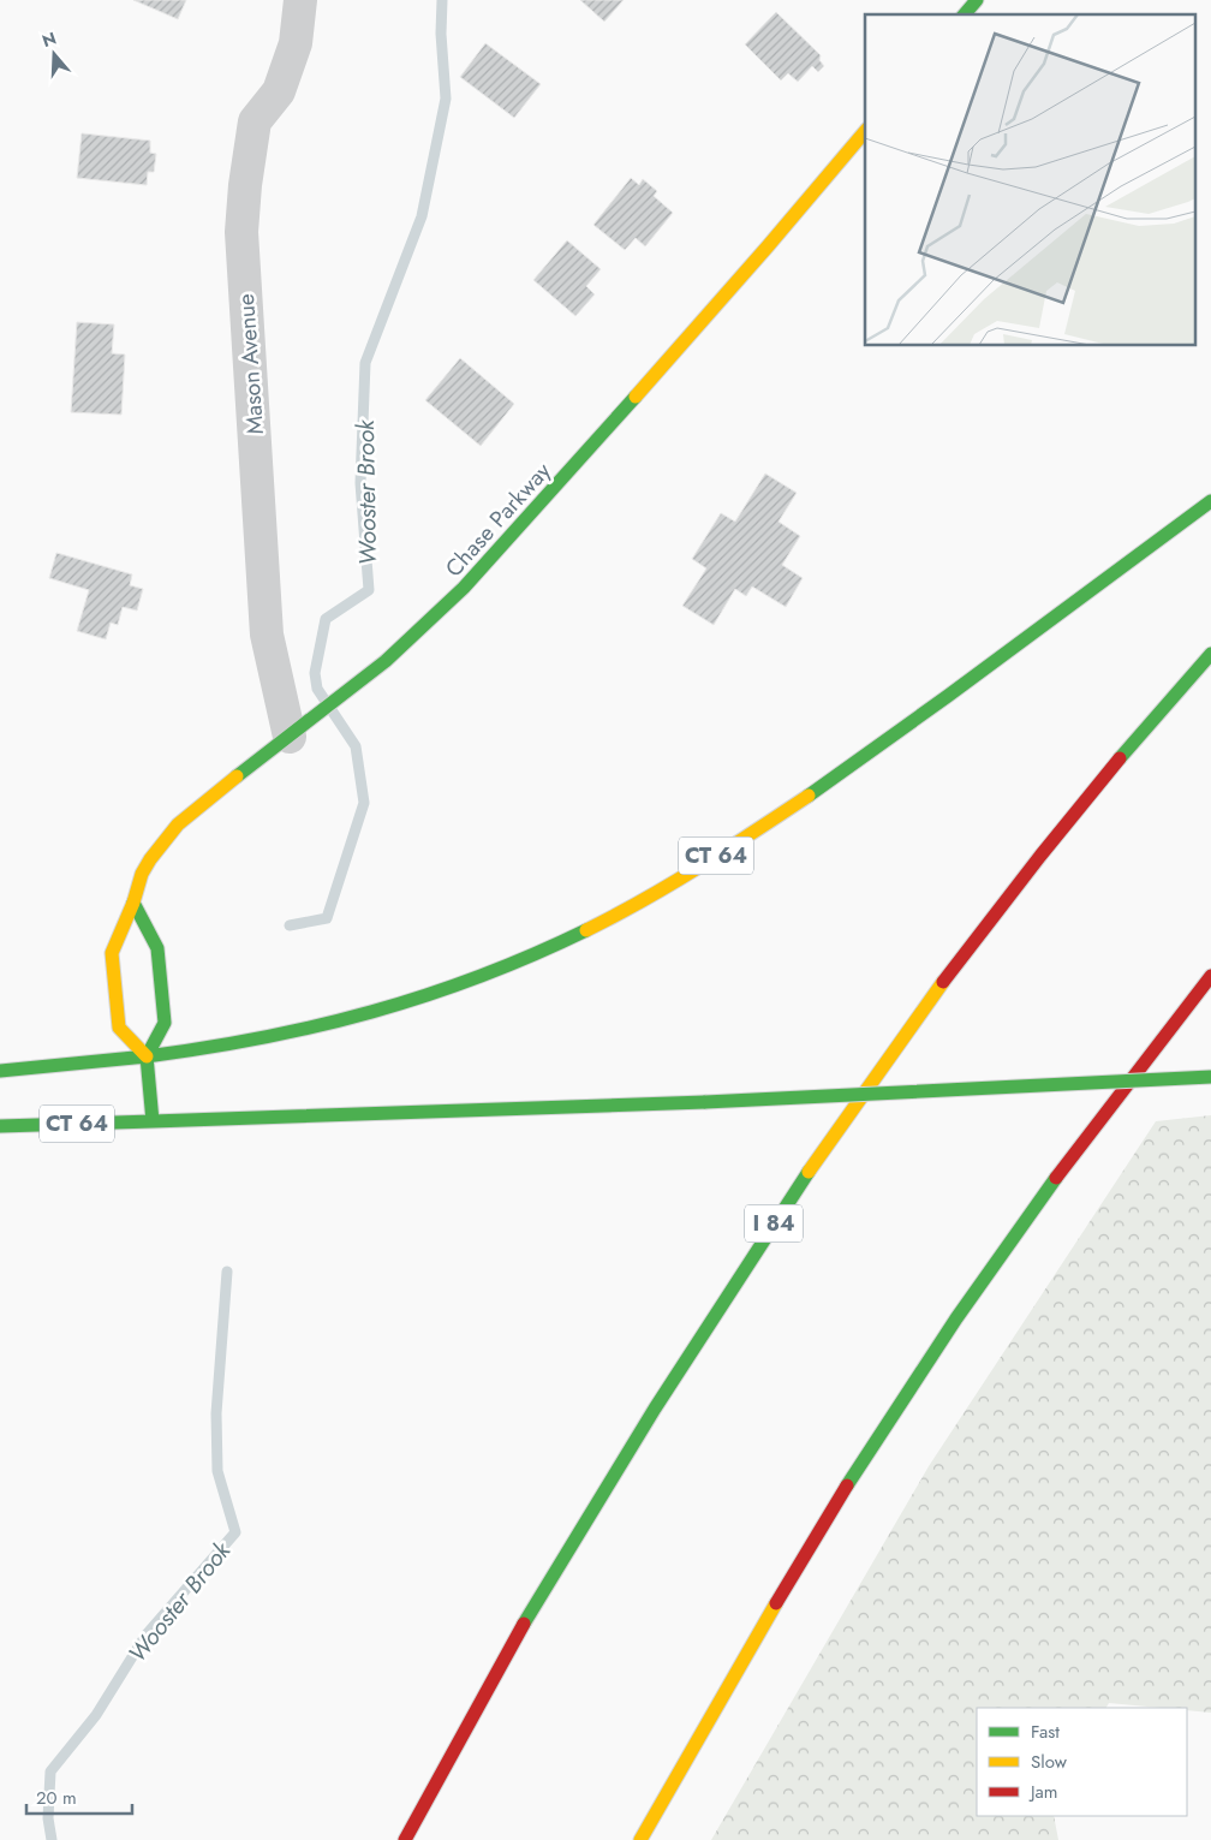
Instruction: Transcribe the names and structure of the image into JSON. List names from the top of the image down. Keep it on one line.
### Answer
{"streets":{"main road":["Chase Parkway","CT 64","I 84"],"street":["Mason Avenue"]},"crossings":[["Mason Avenue","Chase Parkway"],["Chase Parkway","CT 64"]],"water":["Wooster Brook"],"legend":["Fast","Slow","Jam"],"scale_bar":"20 m","north":"top"}
